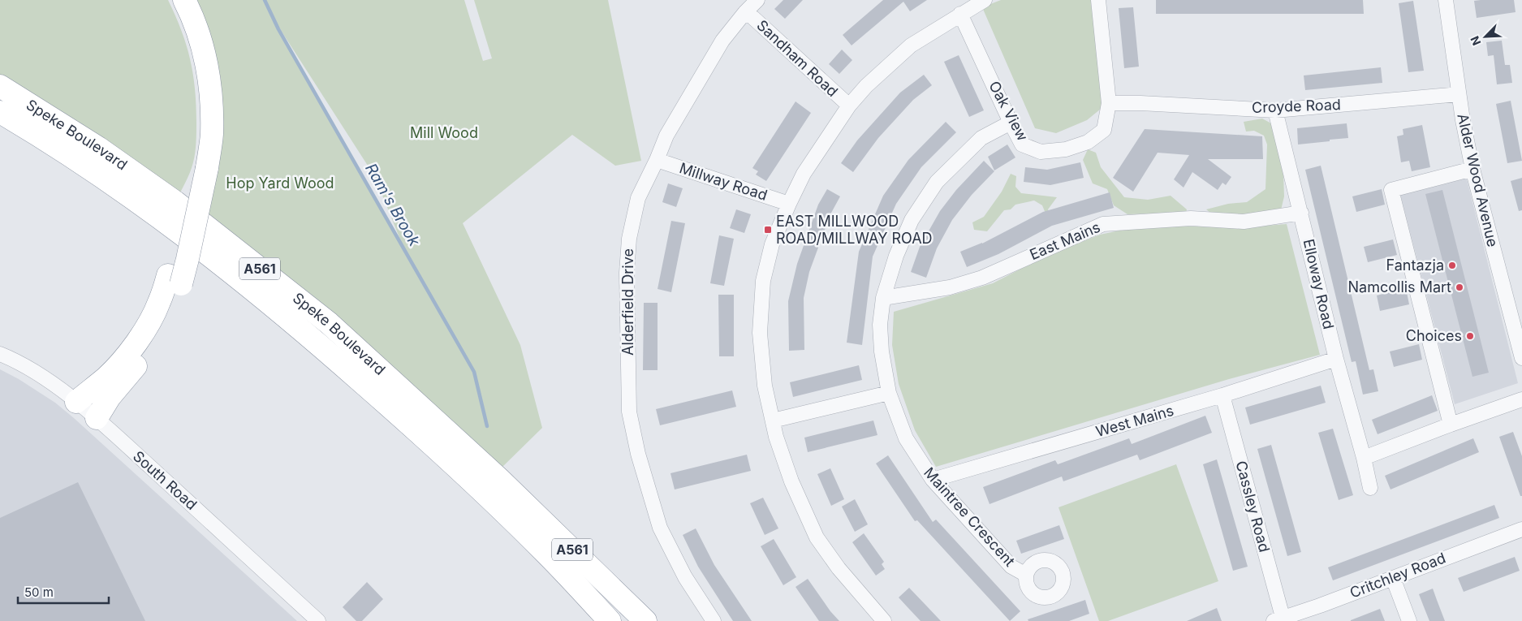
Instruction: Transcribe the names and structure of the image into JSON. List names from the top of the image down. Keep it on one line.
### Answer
{"streets":{"highway":["Speke Boulevard","A561"],"street":["Sandham Road","Croyde Road","Oak View","Alder Wood Avenue","Millway Road","East Mains","Elloway Road","Alderfield Drive","West Mains","South Road","Cassley Road","Maintree Crescent","Critchley Road"]},"crossings":[["Sandham Road","Alderfield Drive"],["Croyde Road","Oak View"],["Croyde Road","Alder Wood Avenue"],["Croyde Road","Elloway Road"],["Oak View","Maintree Crescent"],["Millway Road","Alderfield Drive"],["East Mains","Elloway Road"],["East Mains","Maintree Crescent"],["Elloway Road","West Mains"],["West Mains","Cassley Road"],["West Mains","Maintree Crescent"],["Cassley Road","Critchley Road"]],"water":["Ram's Brook"],"parks":["Mill Wood","Hop Yard Wood"],"places":{"transit":["EAST MILLWOOD ROAD/MILLWAY ROAD"],"other":["Fantazja","Namcollis Mart","Choices"]},"scale_bar":"50 m","north":"bottom left"}
